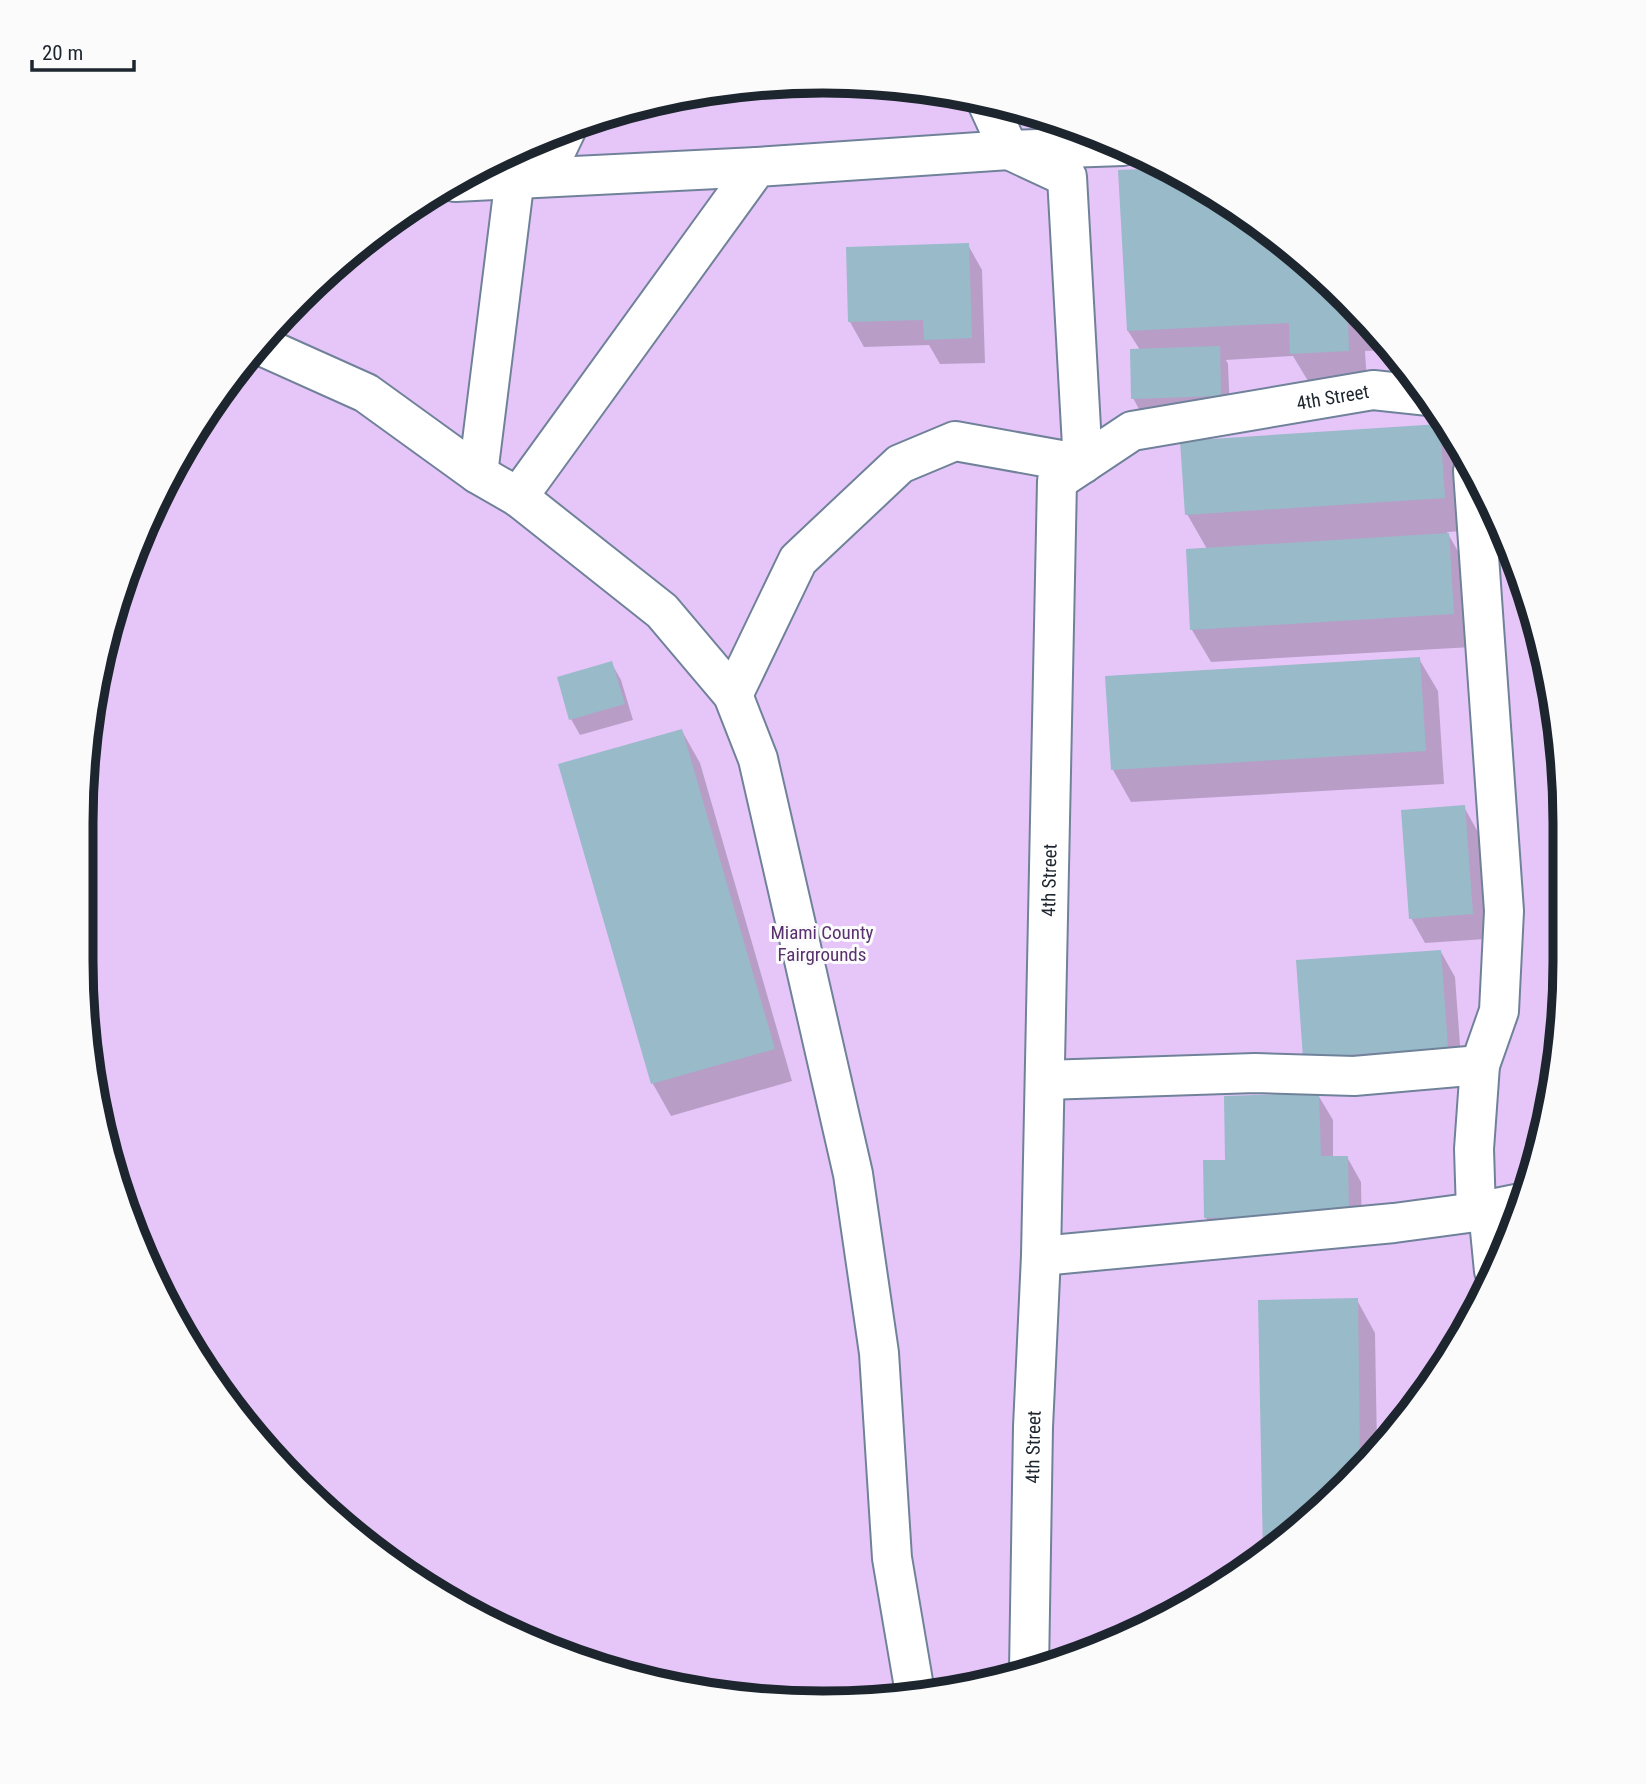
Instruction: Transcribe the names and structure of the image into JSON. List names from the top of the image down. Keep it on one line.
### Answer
{"streets":{"lane":["4th Street"]},"parks":["Miami County Fairgrounds"],"scale_bar":"20 m"}
